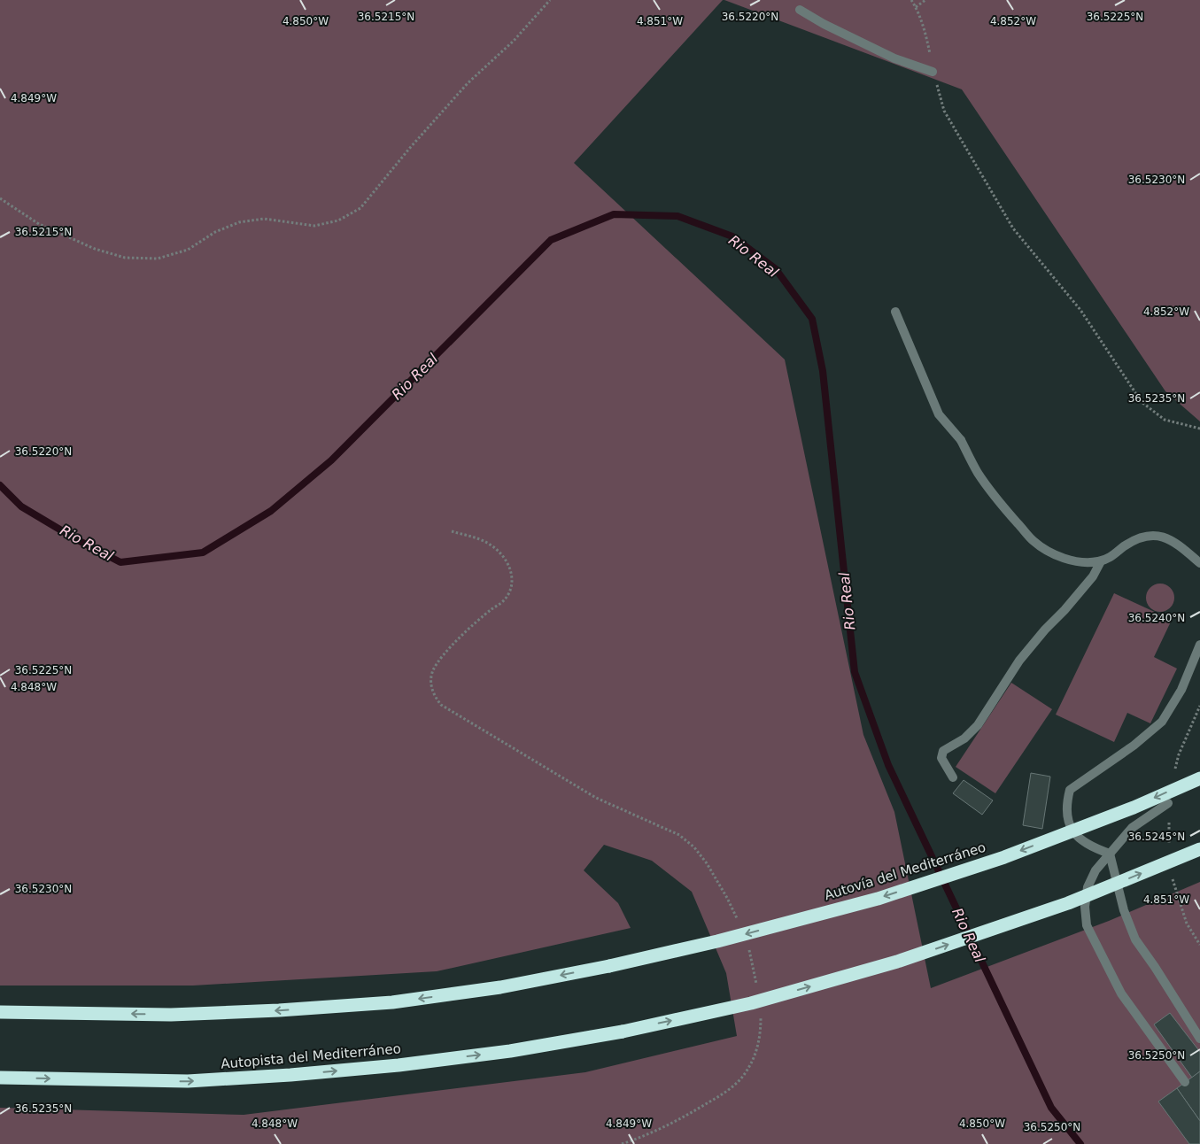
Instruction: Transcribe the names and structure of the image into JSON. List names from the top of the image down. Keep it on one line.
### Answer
{"streets":{"highway":["Autovía del Mediterráneo","Autopista del Mediterráneo"]},"one_way":["Autovía del Mediterráneo","Autopista del Mediterráneo"],"water":["Rio Real"],"coordinates":["36.5215°N","36.5220°N","36.5225°N","4.850°W","4.851°W","4.852°W","4.849°W","36.5230°N","36.5235°N","36.5240°N","4.848°W","36.5245°N","36.5250°N"]}
